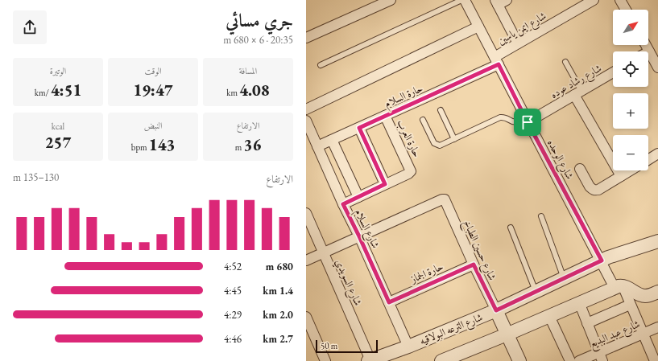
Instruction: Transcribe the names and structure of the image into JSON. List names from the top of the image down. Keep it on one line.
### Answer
{"streets":{"street":["شارع ايمن ياسين","شارع رشاد عوده","حارة السلام","حارة العرب","شارع الوحده","شارع السلام","شارع حسين الطباخ","حارة الجماز","شارع السويدي","شارع الترعه البولاقيه","شارع عبد البديع"]},"crossings":[["شارع ايمن ياسين","حارة السلام"],["شارع ايمن ياسين","شارع الوحده"],["شارع رشاد عوده","شارع الوحده"],["حارة السلام","حارة العرب"],["حارة السلام","شارع الوحده"],["حارة السلام","شارع السلام"],["شارع الوحده","شارع الترعه البولاقيه"],["شارع الوحده","شارع عبد البديع"],["شارع السلام","شارع حسين الطباخ"],["شارع السلام","حارة الجماز"],["شارع السلام","شارع الترعه البولاقيه"],["شارع حسين الطباخ","حارة الجماز"],["شارع حسين الطباخ","شارع الترعه البولاقيه"],["شارع السويدي","شارع الترعه البولاقيه"]],"scale_bar":"50 m","north":"top right","page":{"heading":["جري مسائي","20:35 · 6 × 680 m"],"map_buttons":["+","−"],"stats":[["المسافة","4.08 km"],["الوقت","19:47"],["الوتيرة","4:51 /km"],["الارتفاع","36 m"],["النبض","143 bpm"],["kcal","257"]],"chart":["الارتفاع","130–135 m"],"list":[{"name":"680 m","note":"4:52"},{"name":"1.4 km","note":"4:45"},{"name":"2.0 km","note":"4:29"},{"name":"2.7 km","note":"4:46"}],"scale":"50 m"}}
